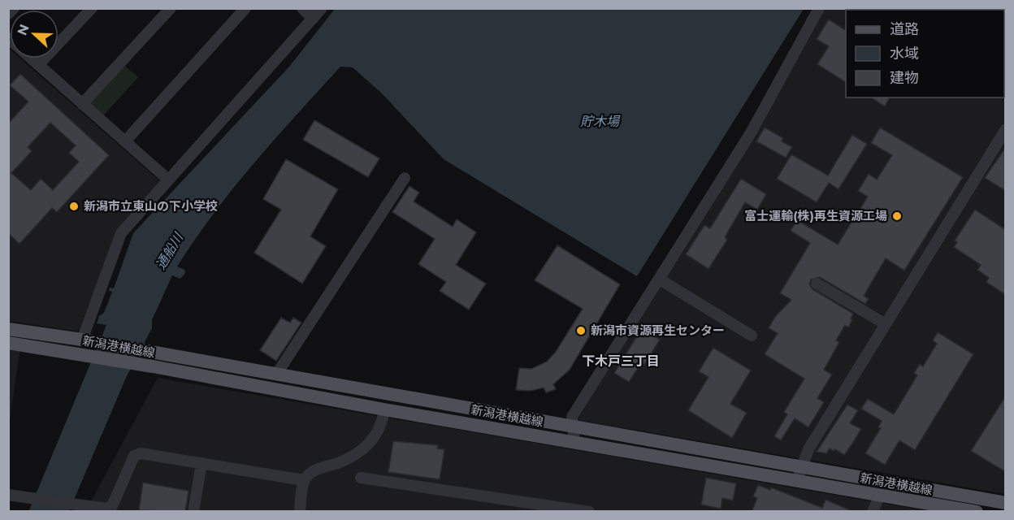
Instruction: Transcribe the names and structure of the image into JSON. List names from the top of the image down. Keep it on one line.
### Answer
{"streets":{"main road":["新潟港横越線"]},"districts":["下木戸三丁目"],"water":["貯木場","通船川"],"places":["新潟市立東山の下小学校","富士運輸(株)再生資源工場","新潟市資源再生センター"],"legend":["道路","水域","建物"],"north":"left"}
